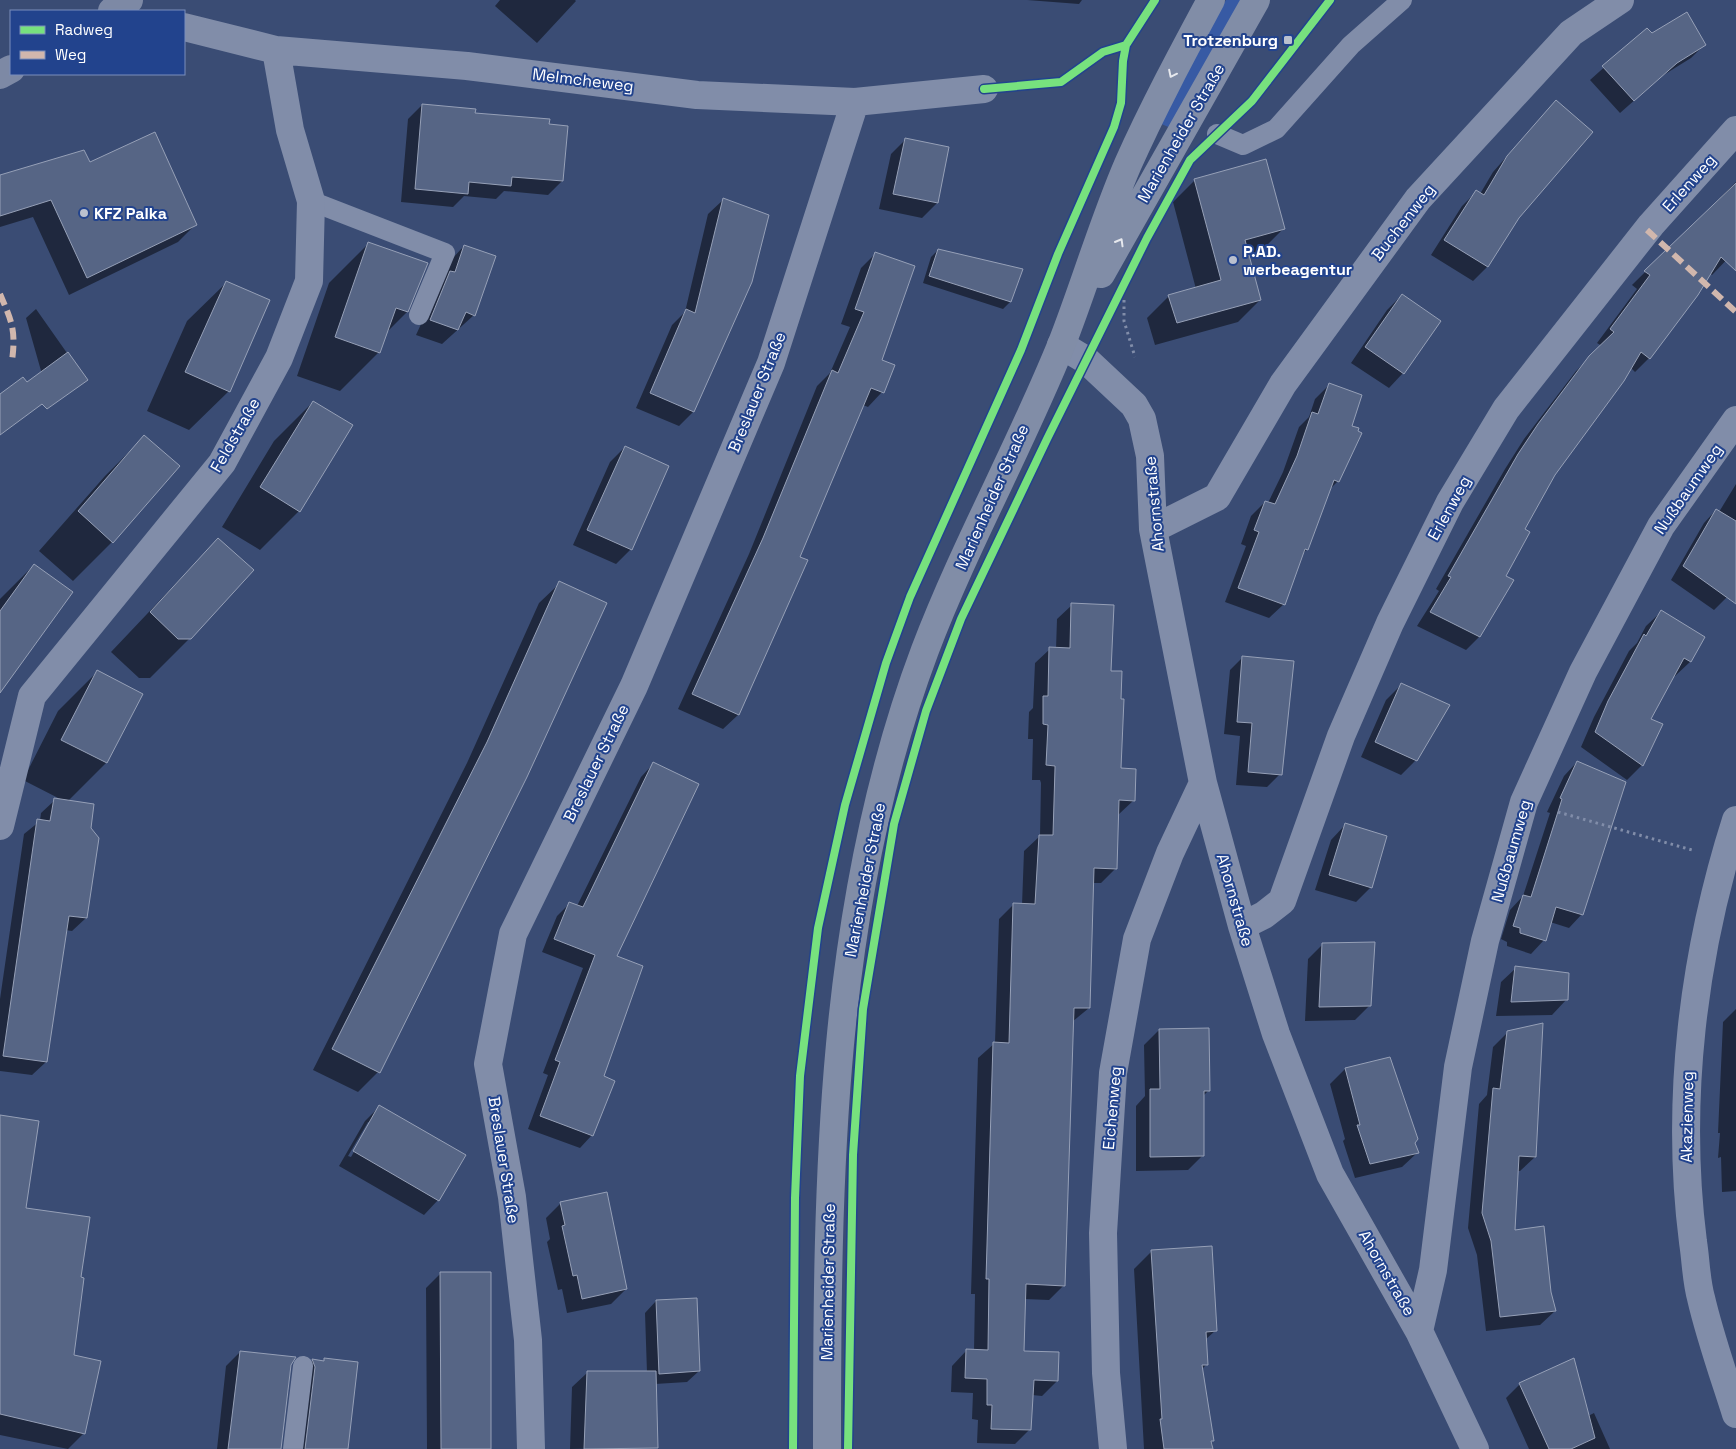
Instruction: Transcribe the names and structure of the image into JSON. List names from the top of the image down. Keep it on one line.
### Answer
{"streets":{"main road":["Marienheider Straße"],"street":["Melmcheweg","Erlenweg","Buchenweg","Breslauer Straße","Feldstraße","Nußbaumweg","Ahornstraße","Eichenweg","Akazienweg"]},"crossings":[["Melmcheweg","Breslauer Straße"],["Melmcheweg","Feldstraße"],["Marienheider Straße","Ahornstraße"],["Erlenweg","Ahornstraße"],["Buchenweg","Ahornstraße"],["Nußbaumweg","Ahornstraße"],["Ahornstraße","Eichenweg"]],"places":{"transit":["Trotzenburg"],"other":["KFZ Palka","P.AD. werbeagentur"]},"legend":["Radweg","Weg"]}
